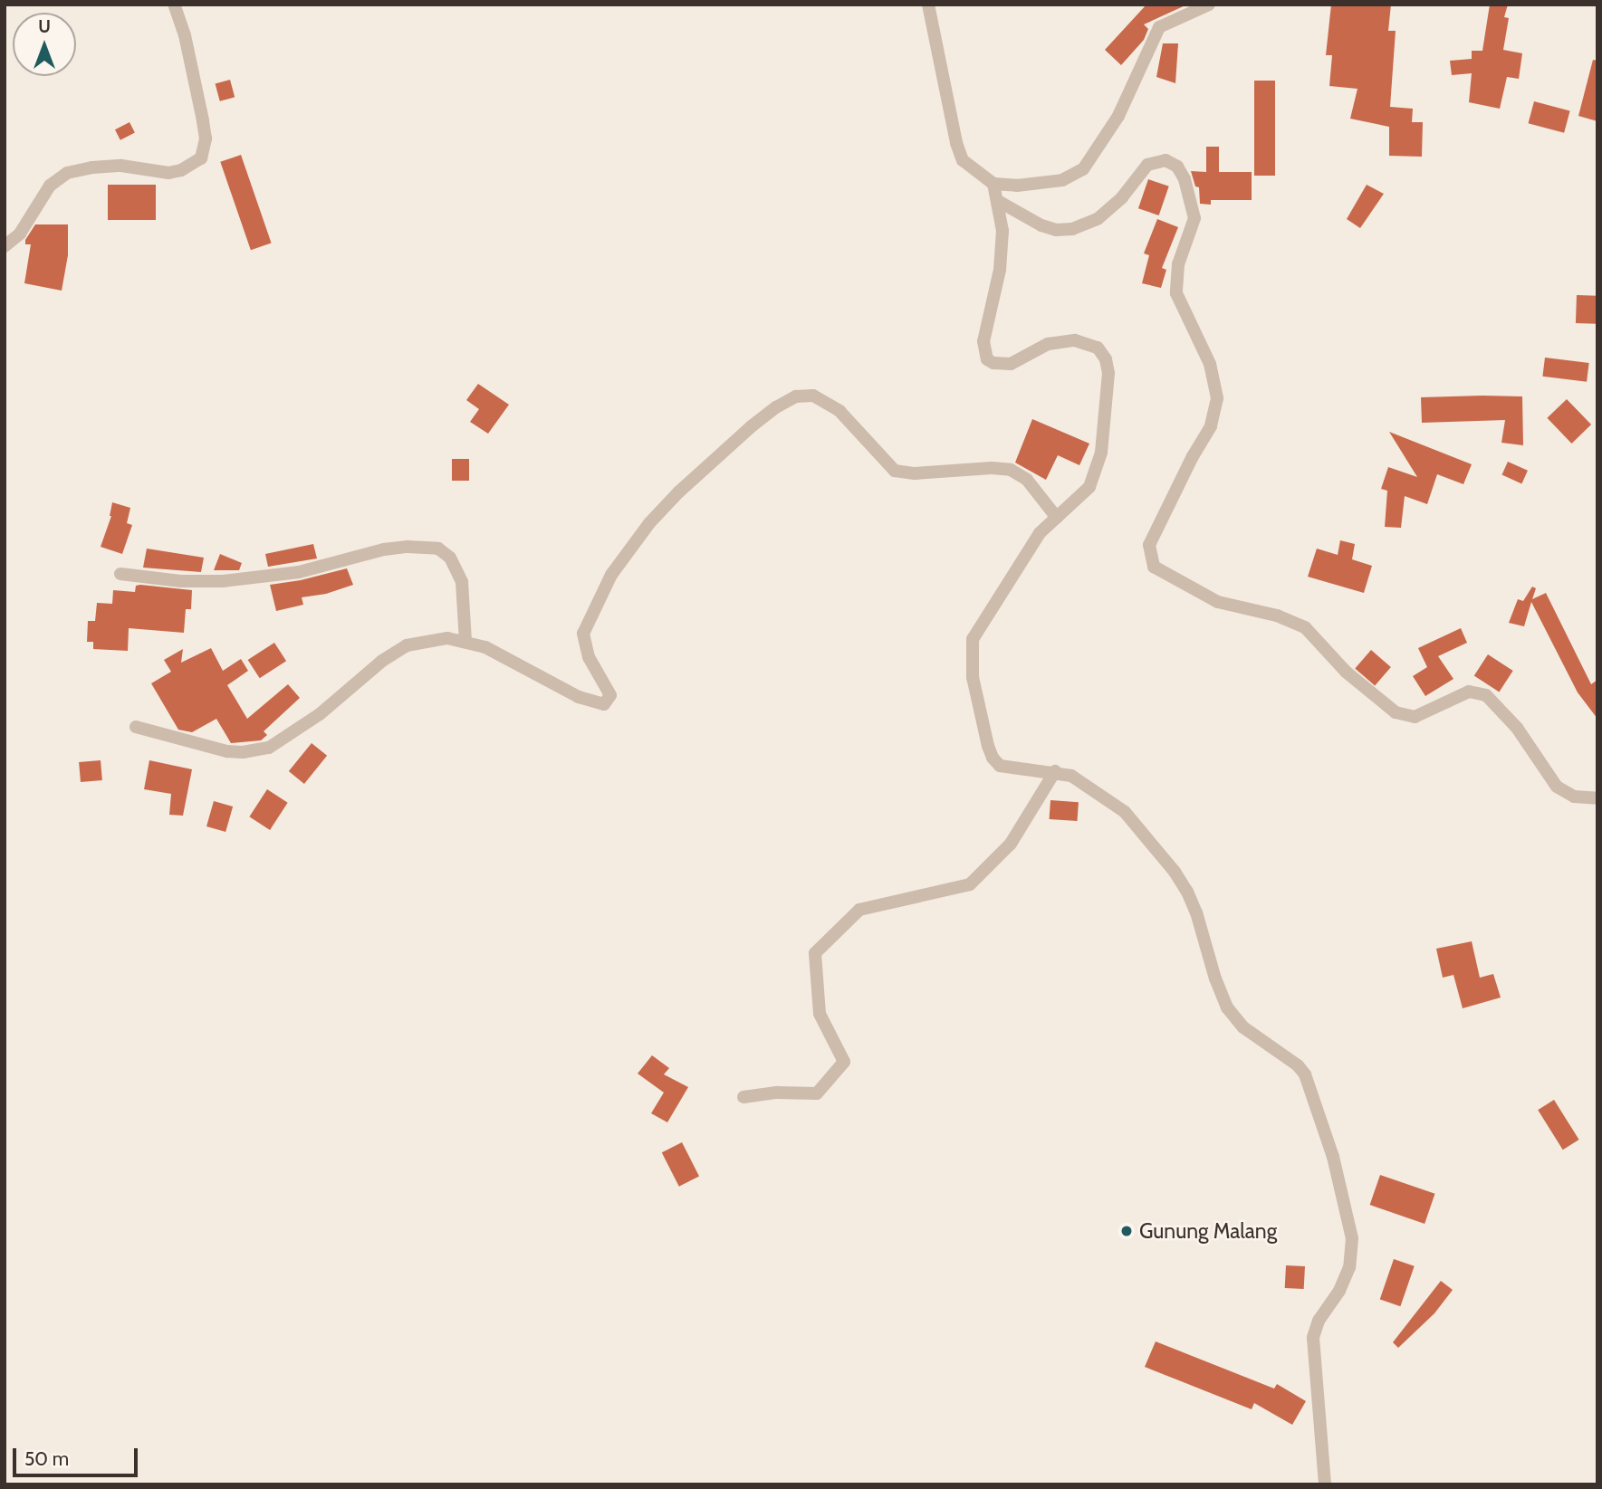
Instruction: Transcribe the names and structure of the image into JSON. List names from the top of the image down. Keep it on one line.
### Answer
{"places":["Gunung Malang"],"scale_bar":"50 m","north":"top"}
